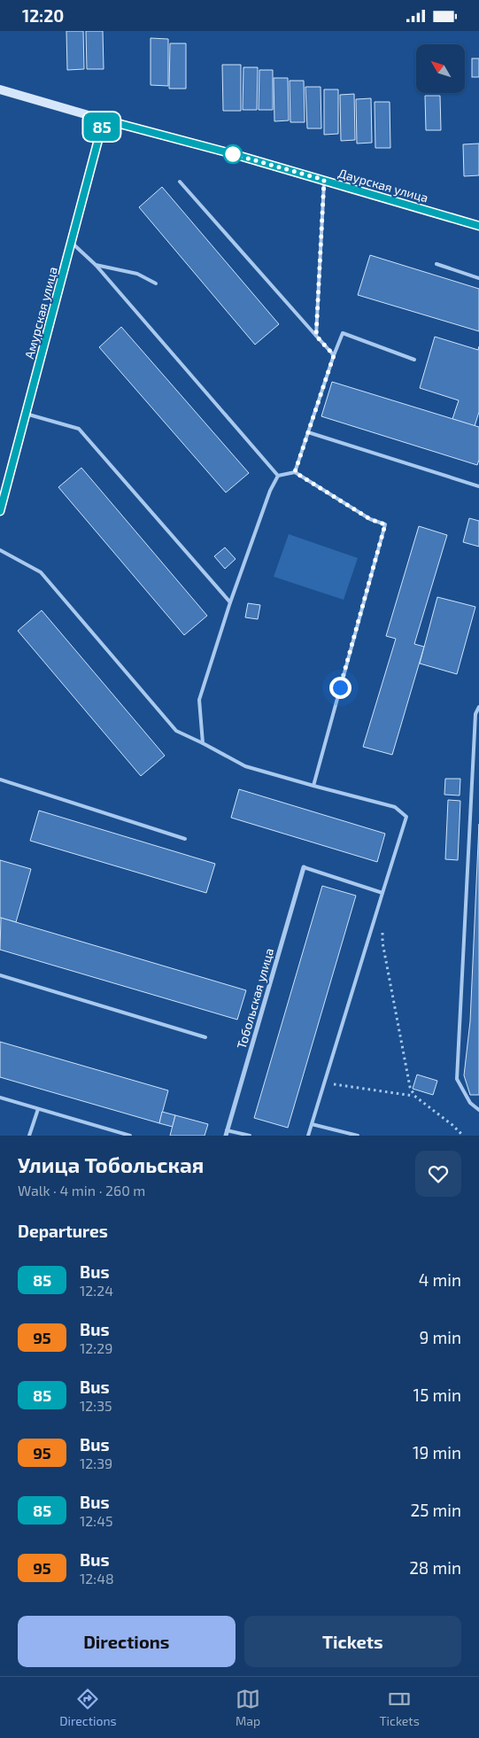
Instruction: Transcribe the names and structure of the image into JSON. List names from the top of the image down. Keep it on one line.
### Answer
{"streets":{"street":["Даурская улица","Амурская улица","Тобольская улица"]},"crossings":[["Даурская улица","Амурская улица"]],"lines":["bus line 85"],"north":"top left","page":{"status":"12:20","on_map":"85","heading":[["Улица Тобольская","Walk · 4 min · 260 m"],"Departures"],"list":[{"mark":"85","name":"Bus","note":"12:24","value":"4 min"},{"mark":"95","name":"Bus","note":"12:29","value":"9 min"},{"mark":"85","name":"Bus","note":"12:35","value":"15 min"},{"mark":"95","name":"Bus","note":"12:39","value":"19 min"},{"mark":"85","name":"Bus","note":"12:45","value":"25 min"},{"mark":"95","name":"Bus","note":"12:48","value":"28 min"}],"buttons":["Directions","Tickets"],"tabs":["Directions","Map","Tickets"]}}
